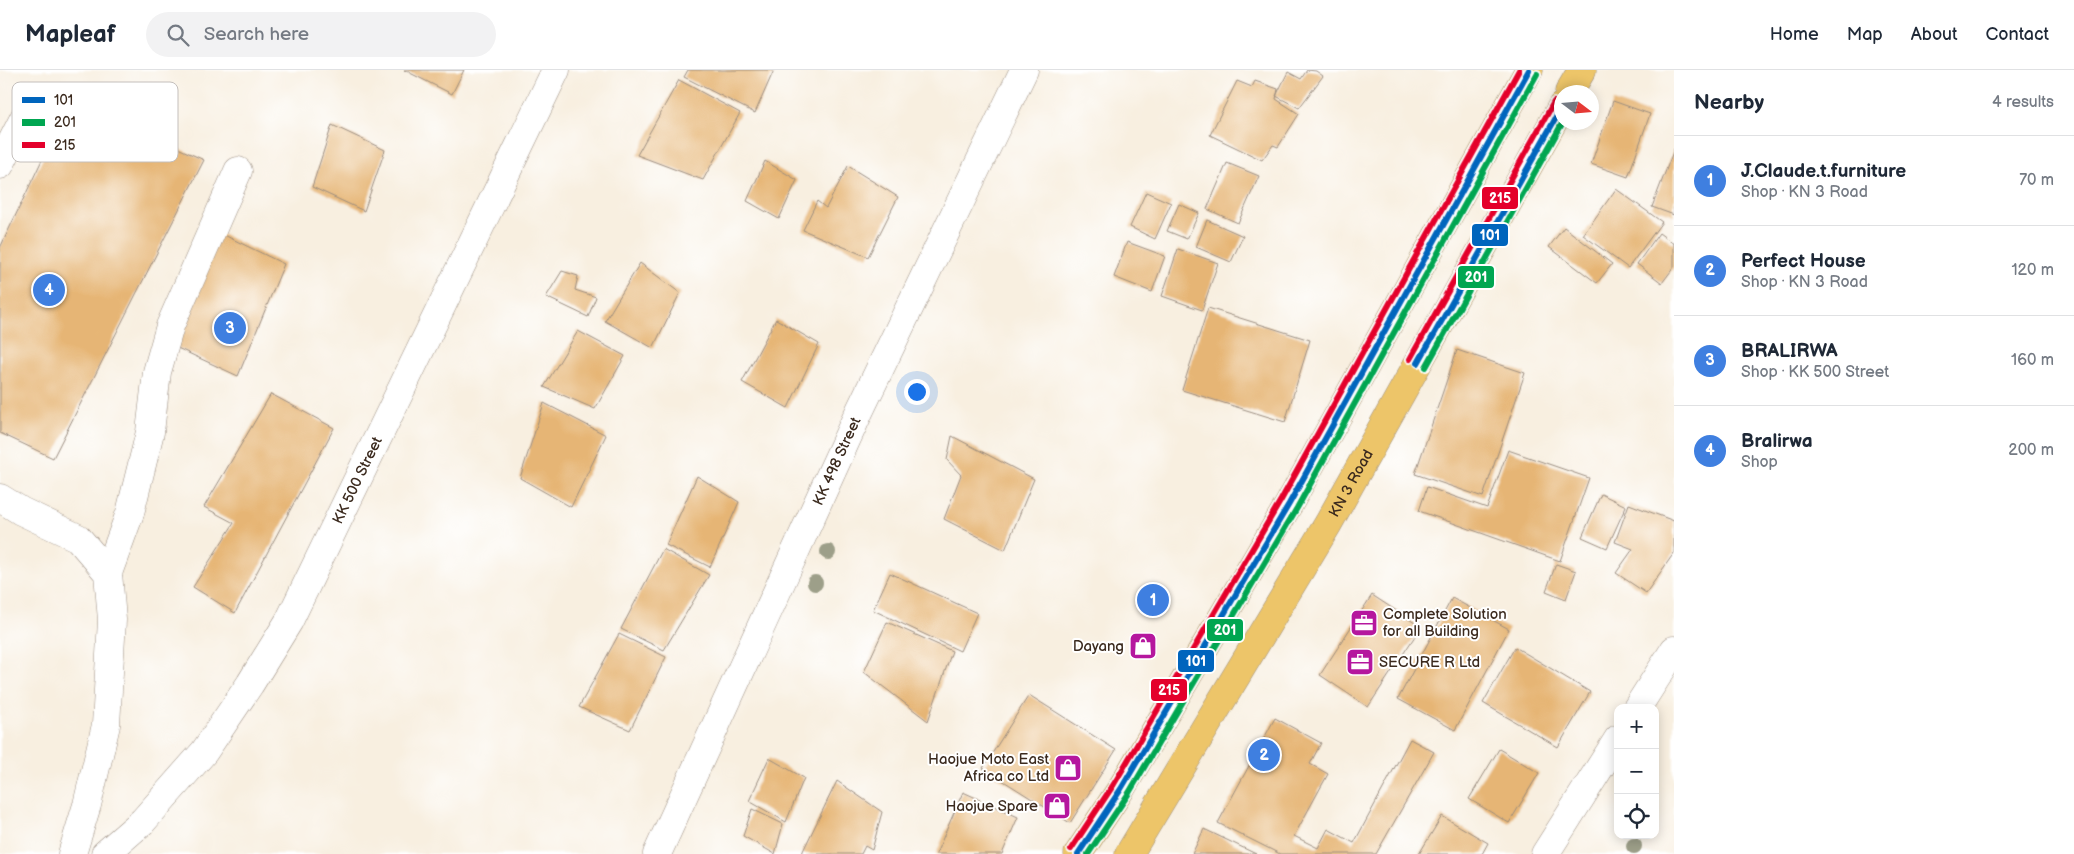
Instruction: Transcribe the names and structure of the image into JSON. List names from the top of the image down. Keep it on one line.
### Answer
{"streets":{"highway":["KN 3 Road"],"street":["KK 498 Street","KK 500 Street"]},"places":{"office":["Complete Solution for all Building","SECURE R Ltd"],"shop":["Dayang","Haojue Moto East Africa co Ltd","Haojue Spare"]},"lines":["transit line 101","transit line 215","transit line 201"],"legend":["101","201","215"],"north":"right","page":{"header":"Mapleaf","search":"Search here","nav":["Home","Map","About","Contact"],"heading":["Nearby","4 results"],"list":[{"mark":"1","name":"J.Claude.t.furniture","note":"Shop · KN 3 Road","value":"70 m"},{"mark":"2","name":"Perfect House","note":"Shop · KN 3 Road","value":"120 m"},{"mark":"3","name":"BRALIRWA","note":"Shop · KK 500 Street","value":"160 m"},{"mark":"4","name":"Bralirwa","note":"Shop","value":"200 m"}],"pins":["4","3","1","2"],"map_buttons":["+","−"]}}
